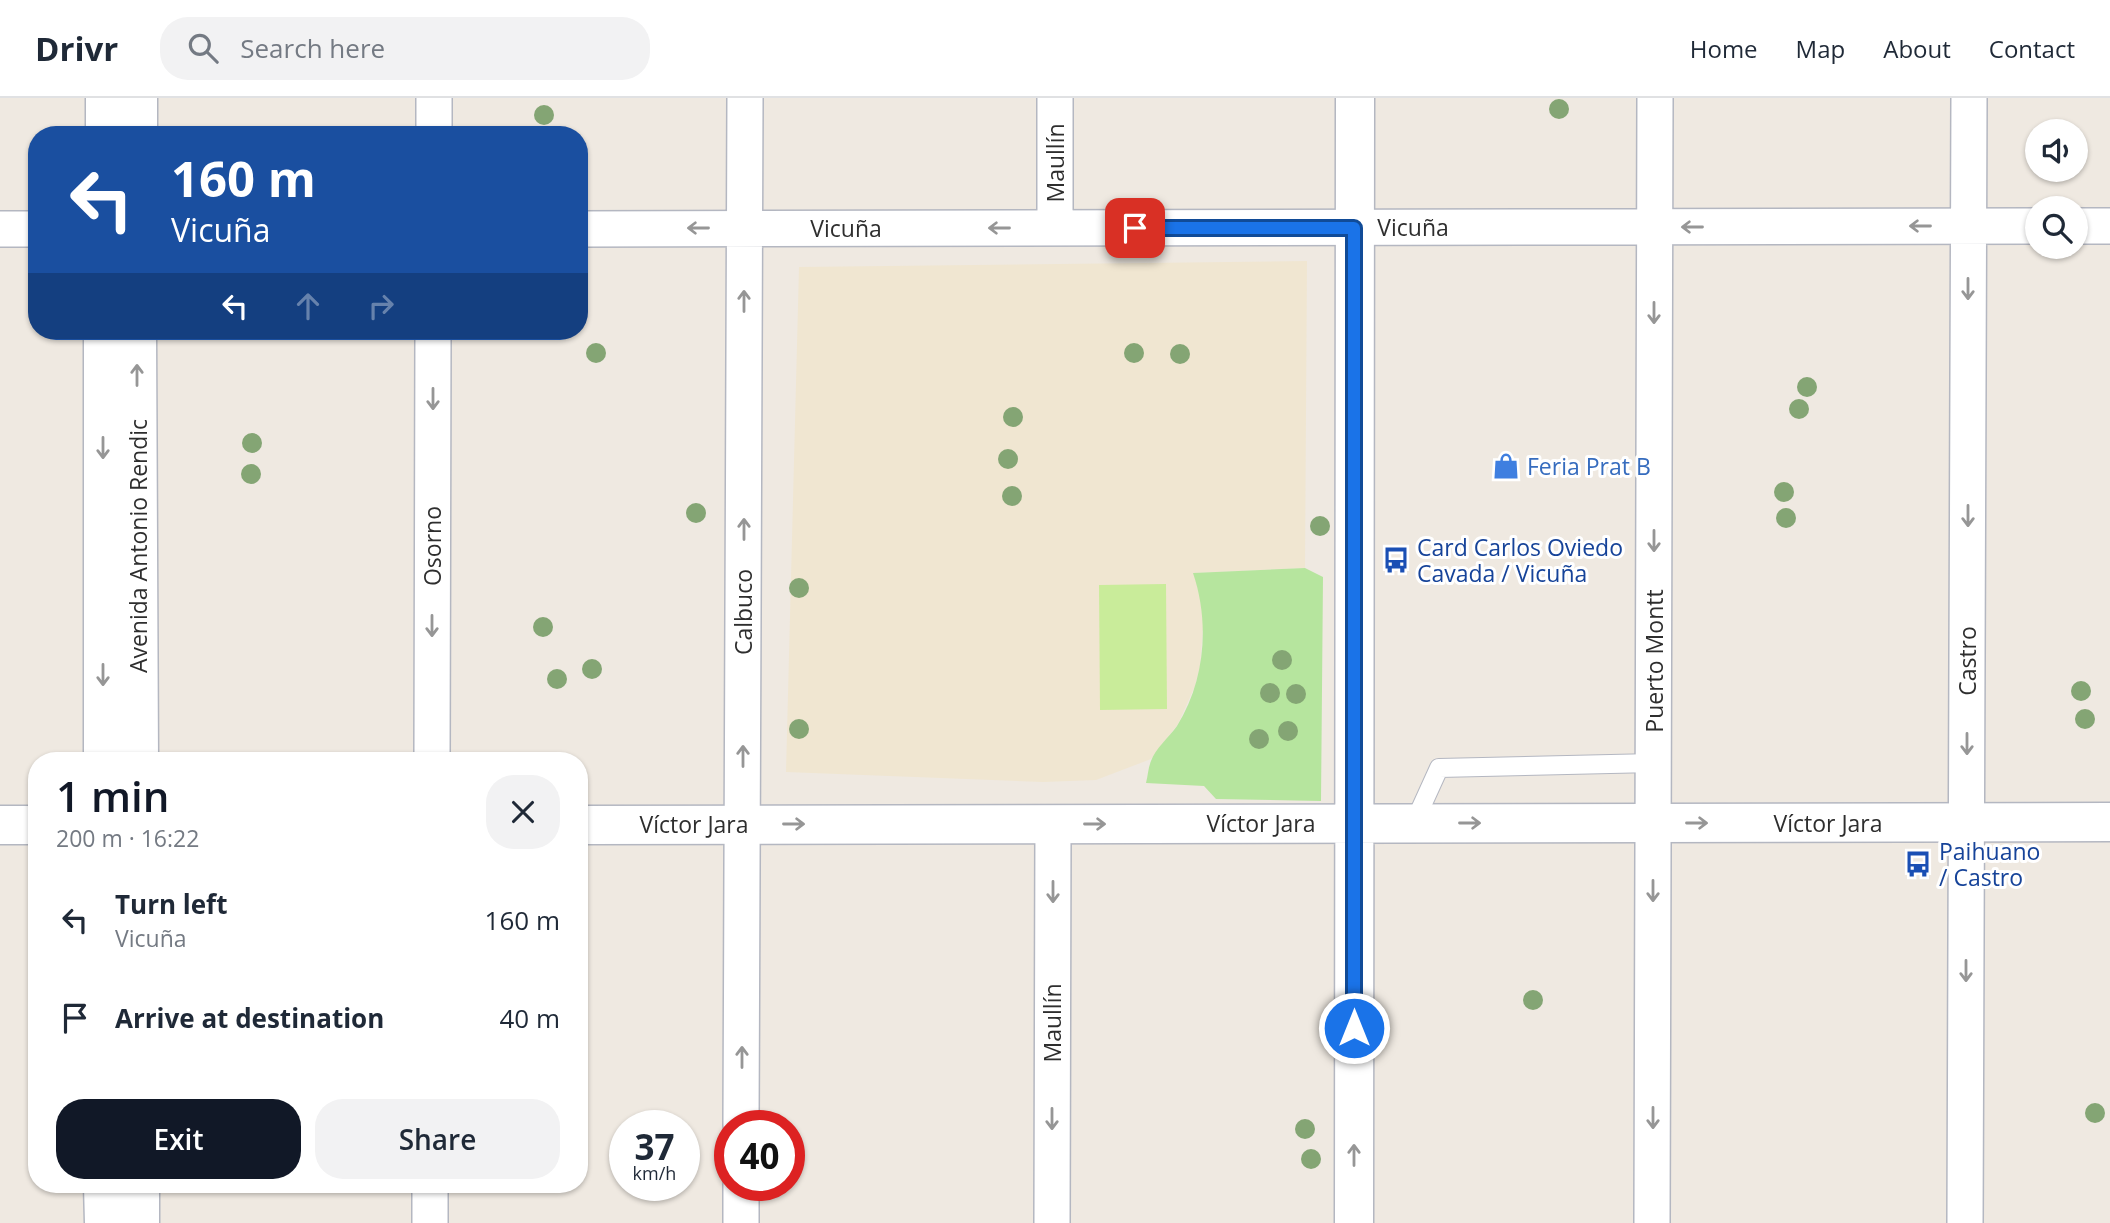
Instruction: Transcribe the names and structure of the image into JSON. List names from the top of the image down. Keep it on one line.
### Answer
{"streets":{"main road":["Avenida Antonio Rendic","Víctor Jara"],"street":["Maullín","Vicuña","Osorno","Calbuco","Puerto Montt","Castro"]},"crossings":[["Maullín","Vicuña"],["Maullín","Víctor Jara"],["Vicuña","Calbuco"],["Vicuña","Puerto Montt"],["Vicuña","Castro"],["Calbuco","Víctor Jara"],["Puerto Montt","Víctor Jara"],["Castro","Víctor Jara"]],"one_way":["Maullín","Vicuña","Osorno","Calbuco","Puerto Montt","Castro","Víctor Jara"],"places":{"shop":["Feria Prat B"],"bus stop":["Card Carlos Oviedo Cavada / Vicuña","Paihuano / Castro"]},"page":{"header":"Drivr","search":"Search here","nav":["Home","Map","About","Contact"],"turn":["160 m","Vicuña"],"heading":["1 min","200 m · 16:22"],"list":[{"name":"Turn left","note":"Vicuña","value":"160 m"},{"name":"Arrive at destination","value":"40 m"}],"buttons":["Exit","Share"],"speed":"37 km/h","limit":"40"}}
